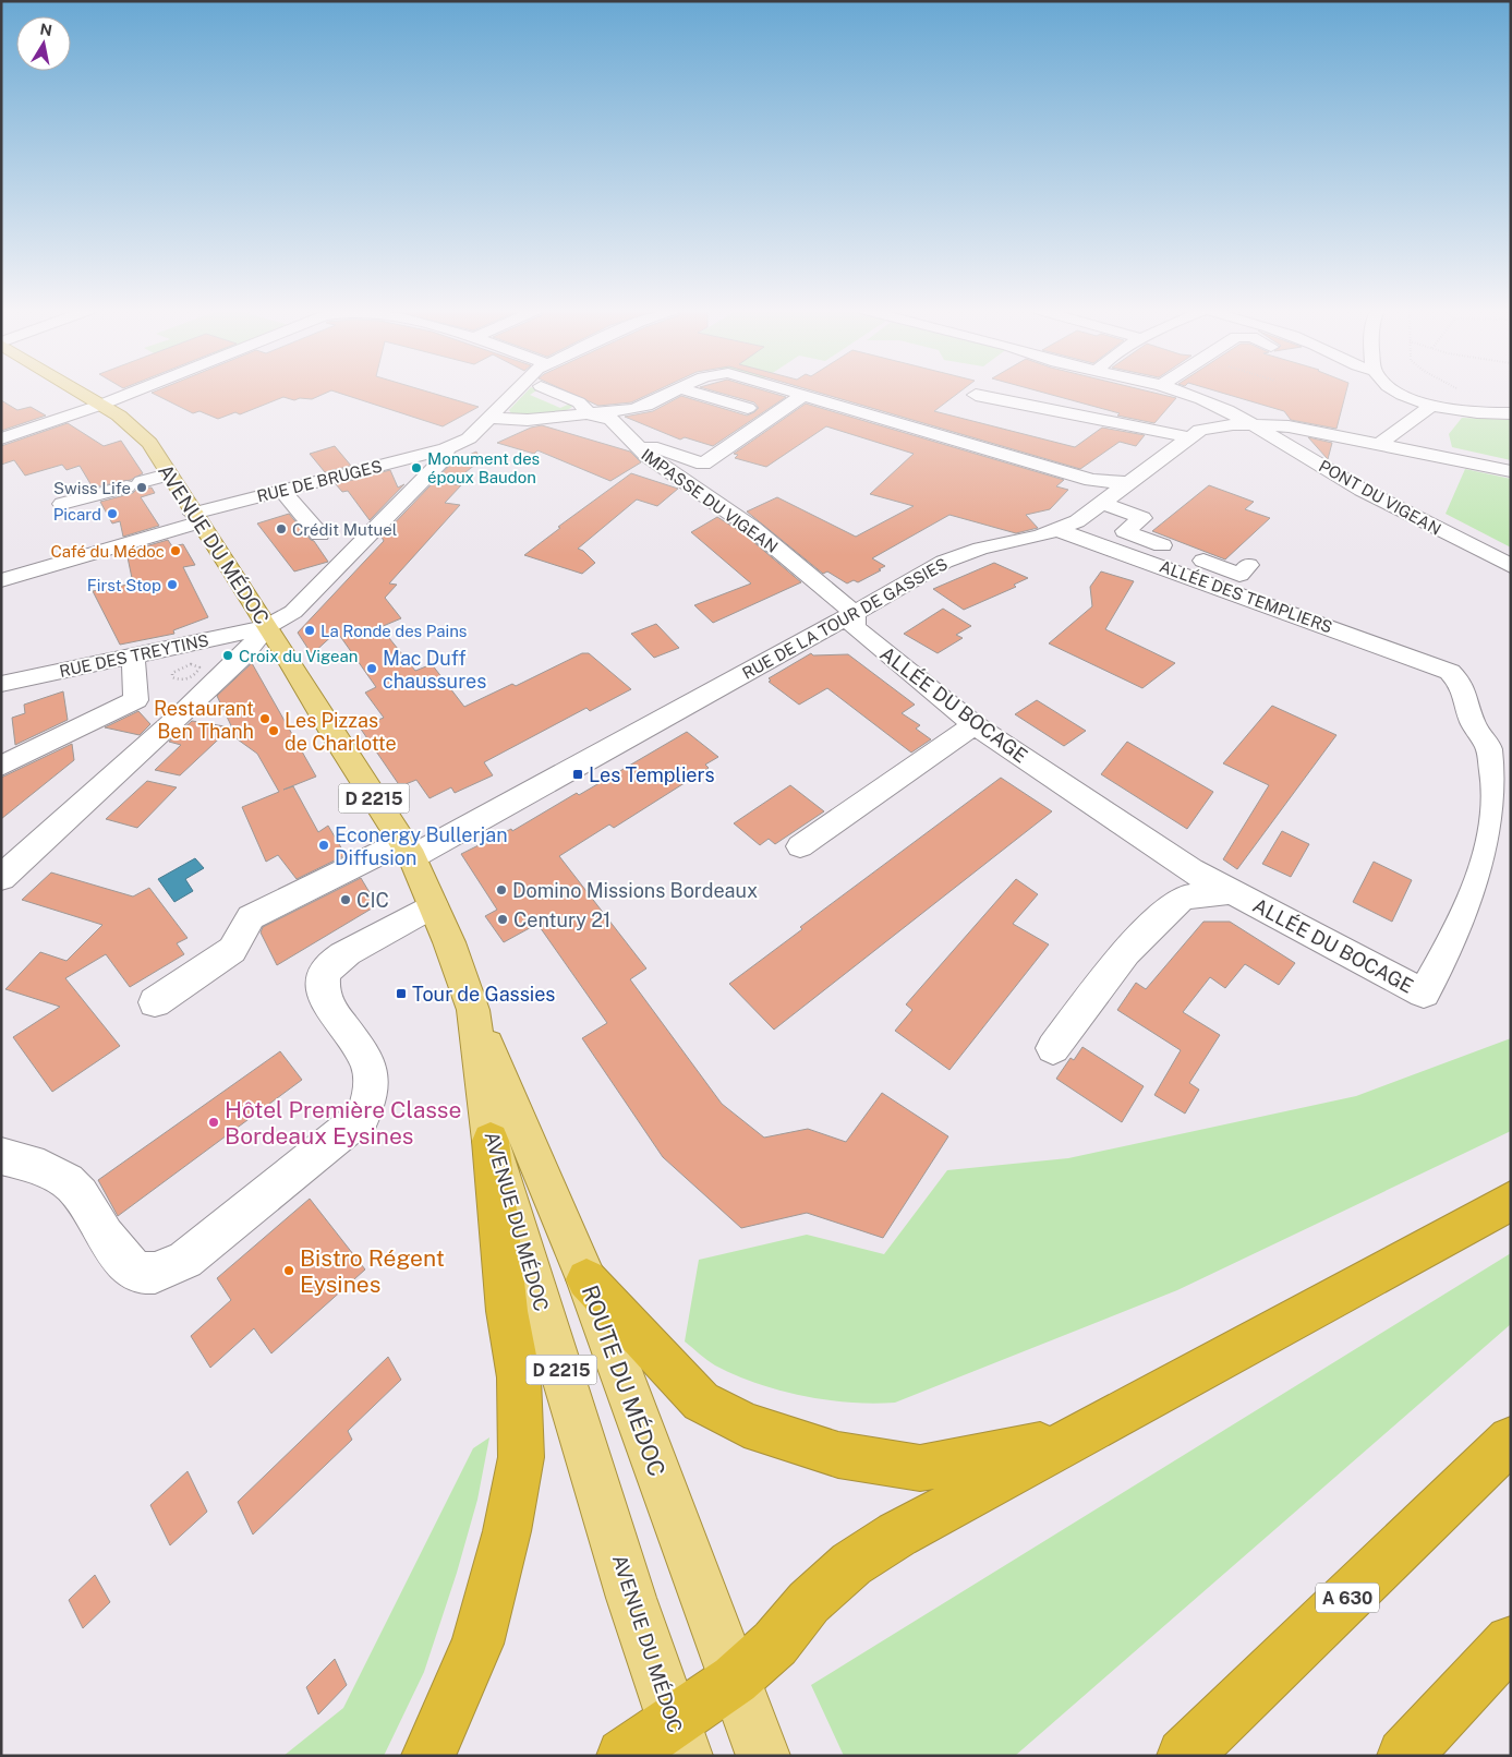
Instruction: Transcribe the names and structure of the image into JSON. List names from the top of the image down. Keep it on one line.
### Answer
{"streets":{"highway":["A 630"],"main road":["AVENUE DU MÉDOC","D 2215","ROUTE DU MÉDOC"],"street":["RUE DE BRUGES","PONT DU VIGEAN","IMPASSE DU VIGEAN","ALLÉE DES TEMPLIERS","RUE DE LA TOUR DE GASSIES","RUE DES TREYTINS","ALLÉE DU BOCAGE"]},"crossings":[["RUE DE BRUGES","AVENUE DU MÉDOC"],["PONT DU VIGEAN","RUE DE LA TOUR DE GASSIES"],["IMPASSE DU VIGEAN","RUE DE LA TOUR DE GASSIES"],["IMPASSE DU VIGEAN","ALLÉE DU BOCAGE"],["AVENUE DU MÉDOC","RUE DE LA TOUR DE GASSIES"],["AVENUE DU MÉDOC","RUE DES TREYTINS"],["AVENUE DU MÉDOC","ROUTE DU MÉDOC"],["ALLÉE DES TEMPLIERS","RUE DE LA TOUR DE GASSIES"],["ALLÉE DES TEMPLIERS","ALLÉE DU BOCAGE"],["RUE DE LA TOUR DE GASSIES","ALLÉE DU BOCAGE"]],"places":{"other":["Monument des époux Baudon","Swiss Life","Picard","Crédit Mutuel","Café du Médoc","First Stop","La Ronde des Pains","Croix du Vigean","Mac Duff chaussures","Restaurant Ben Thanh","Les Pizzas de Charlotte","Econergy Bullerjan Diffusion","Domino Missions Bordeaux","CIC","Century 21","Hôtel Première Classe Bordeaux Eysines","Bistro Régent Eysines"],"transit":["Les Templiers","Tour de Gassies"]},"north":"top"}
